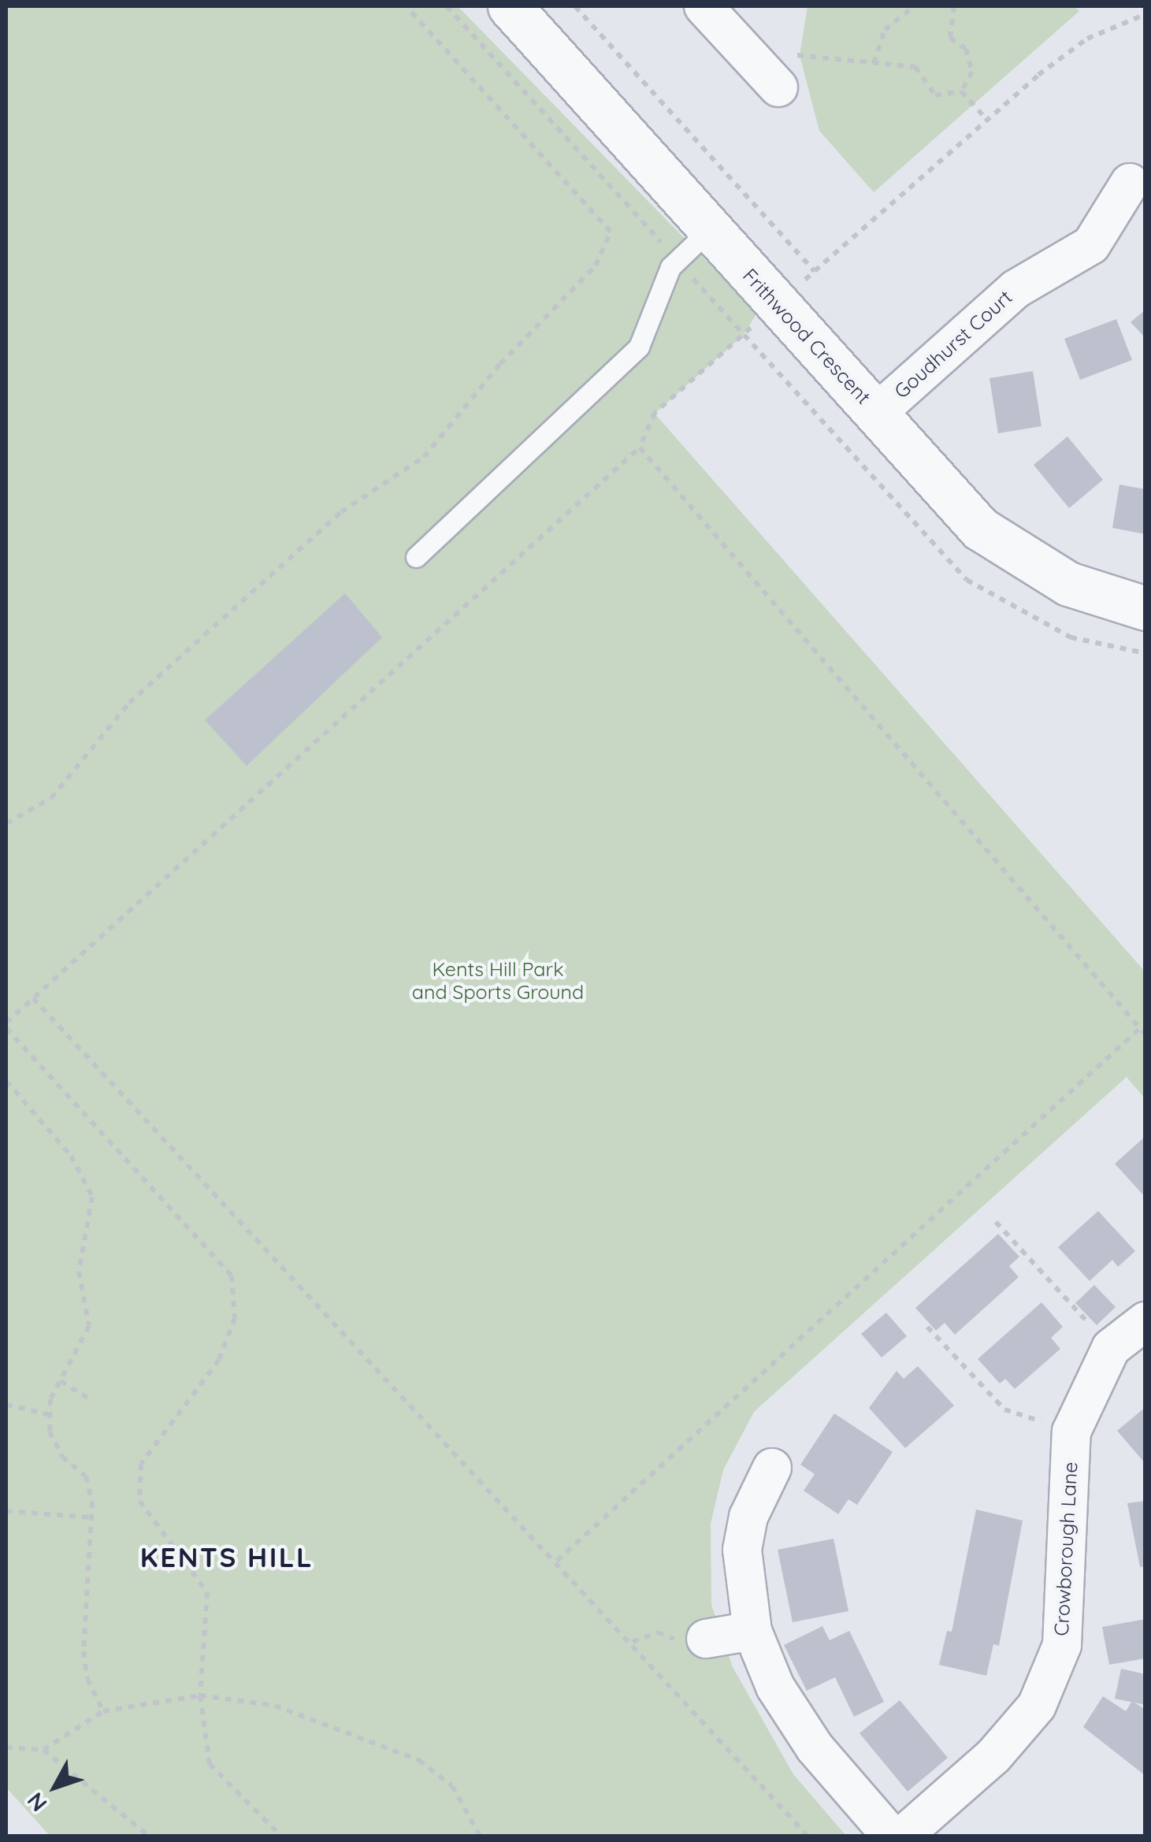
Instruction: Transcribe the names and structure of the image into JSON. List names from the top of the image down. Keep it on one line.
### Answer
{"streets":{"street":["Frithwood Crescent","Goudhurst Court","Crowborough Lane"]},"crossings":[["Frithwood Crescent","Goudhurst Court"]],"districts":["KENTS HILL"],"parks":["Kents Hill Park and Sports Ground"],"north":"bottom left"}
